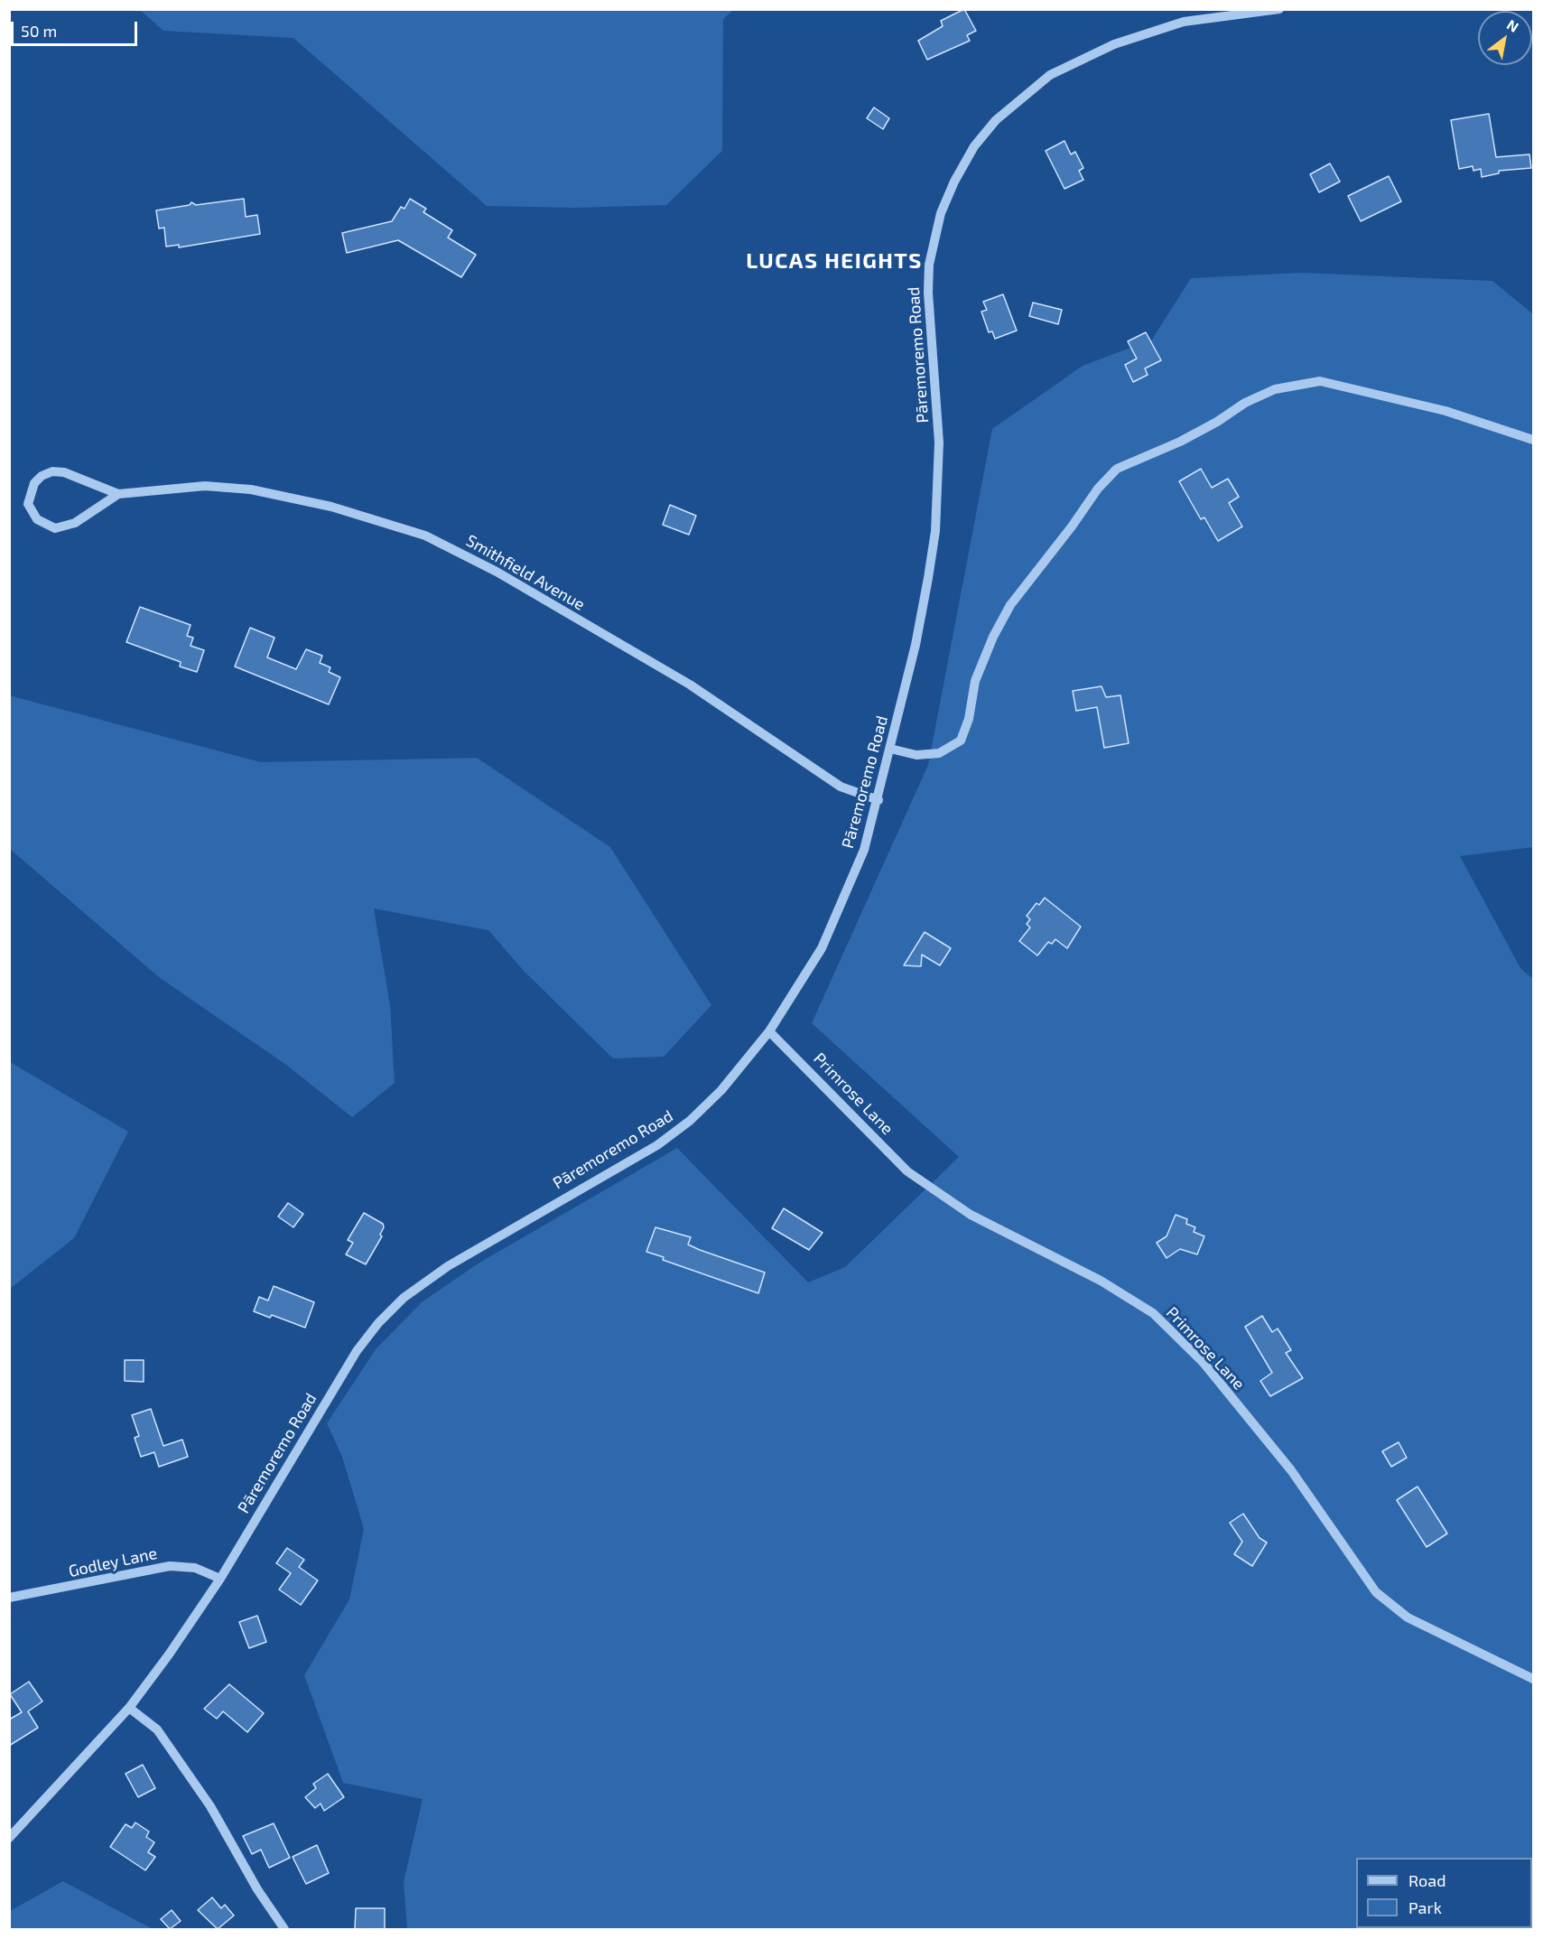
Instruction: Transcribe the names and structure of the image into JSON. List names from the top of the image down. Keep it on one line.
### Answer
{"streets":{"street":["Pāremoremo Road","Smithfield Avenue","Primrose Lane","Godley Lane"]},"crossings":[["Pāremoremo Road","Smithfield Avenue"],["Pāremoremo Road","Primrose Lane"],["Pāremoremo Road","Godley Lane"]],"districts":["LUCAS HEIGHTS"],"legend":["Road","Park"],"scale_bar":"50 m","north":"top right"}
